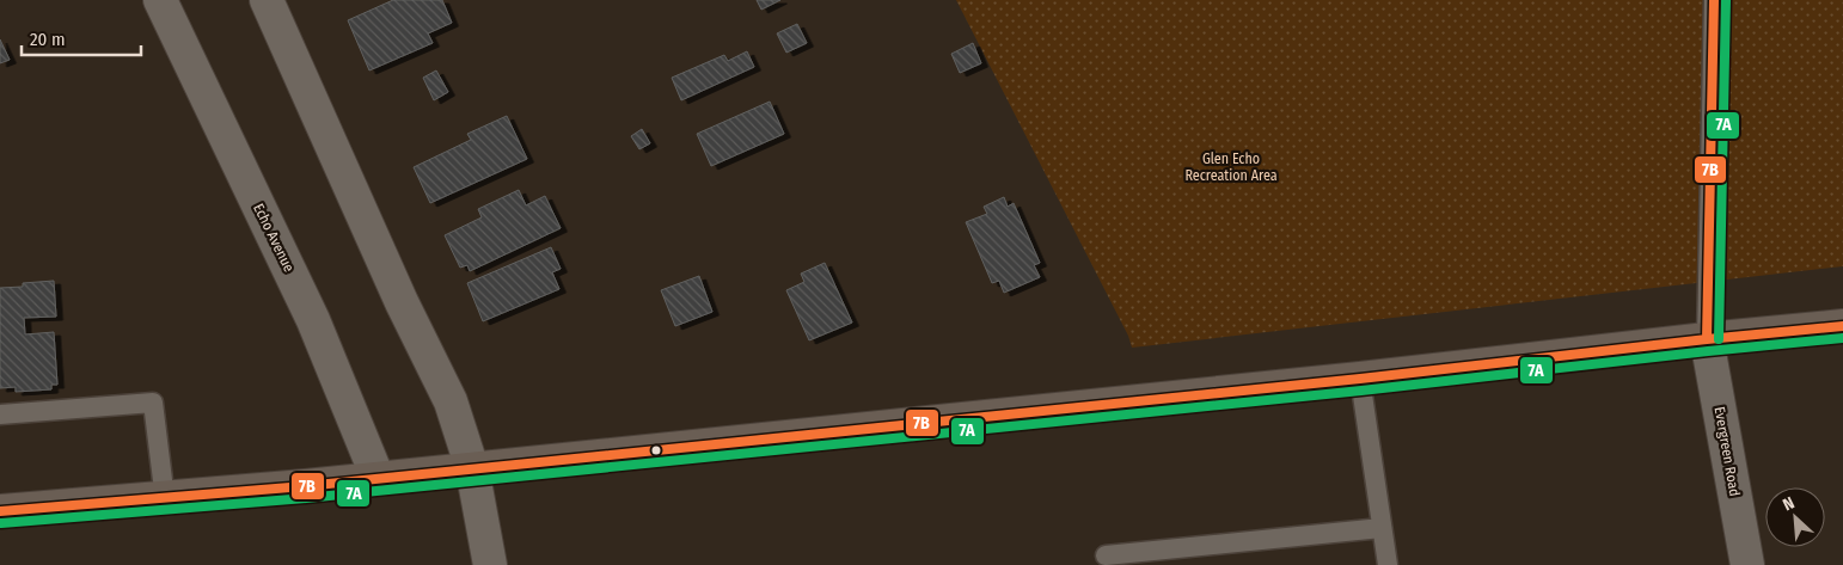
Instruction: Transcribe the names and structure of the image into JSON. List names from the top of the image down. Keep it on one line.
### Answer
{"streets":{"street":["Echo Avenue","Evergreen Road"]},"parks":["Glen Echo Recreation Area"],"lines":["transit line 7B","transit line 7A"],"scale_bar":"20 m","north":"top left"}
